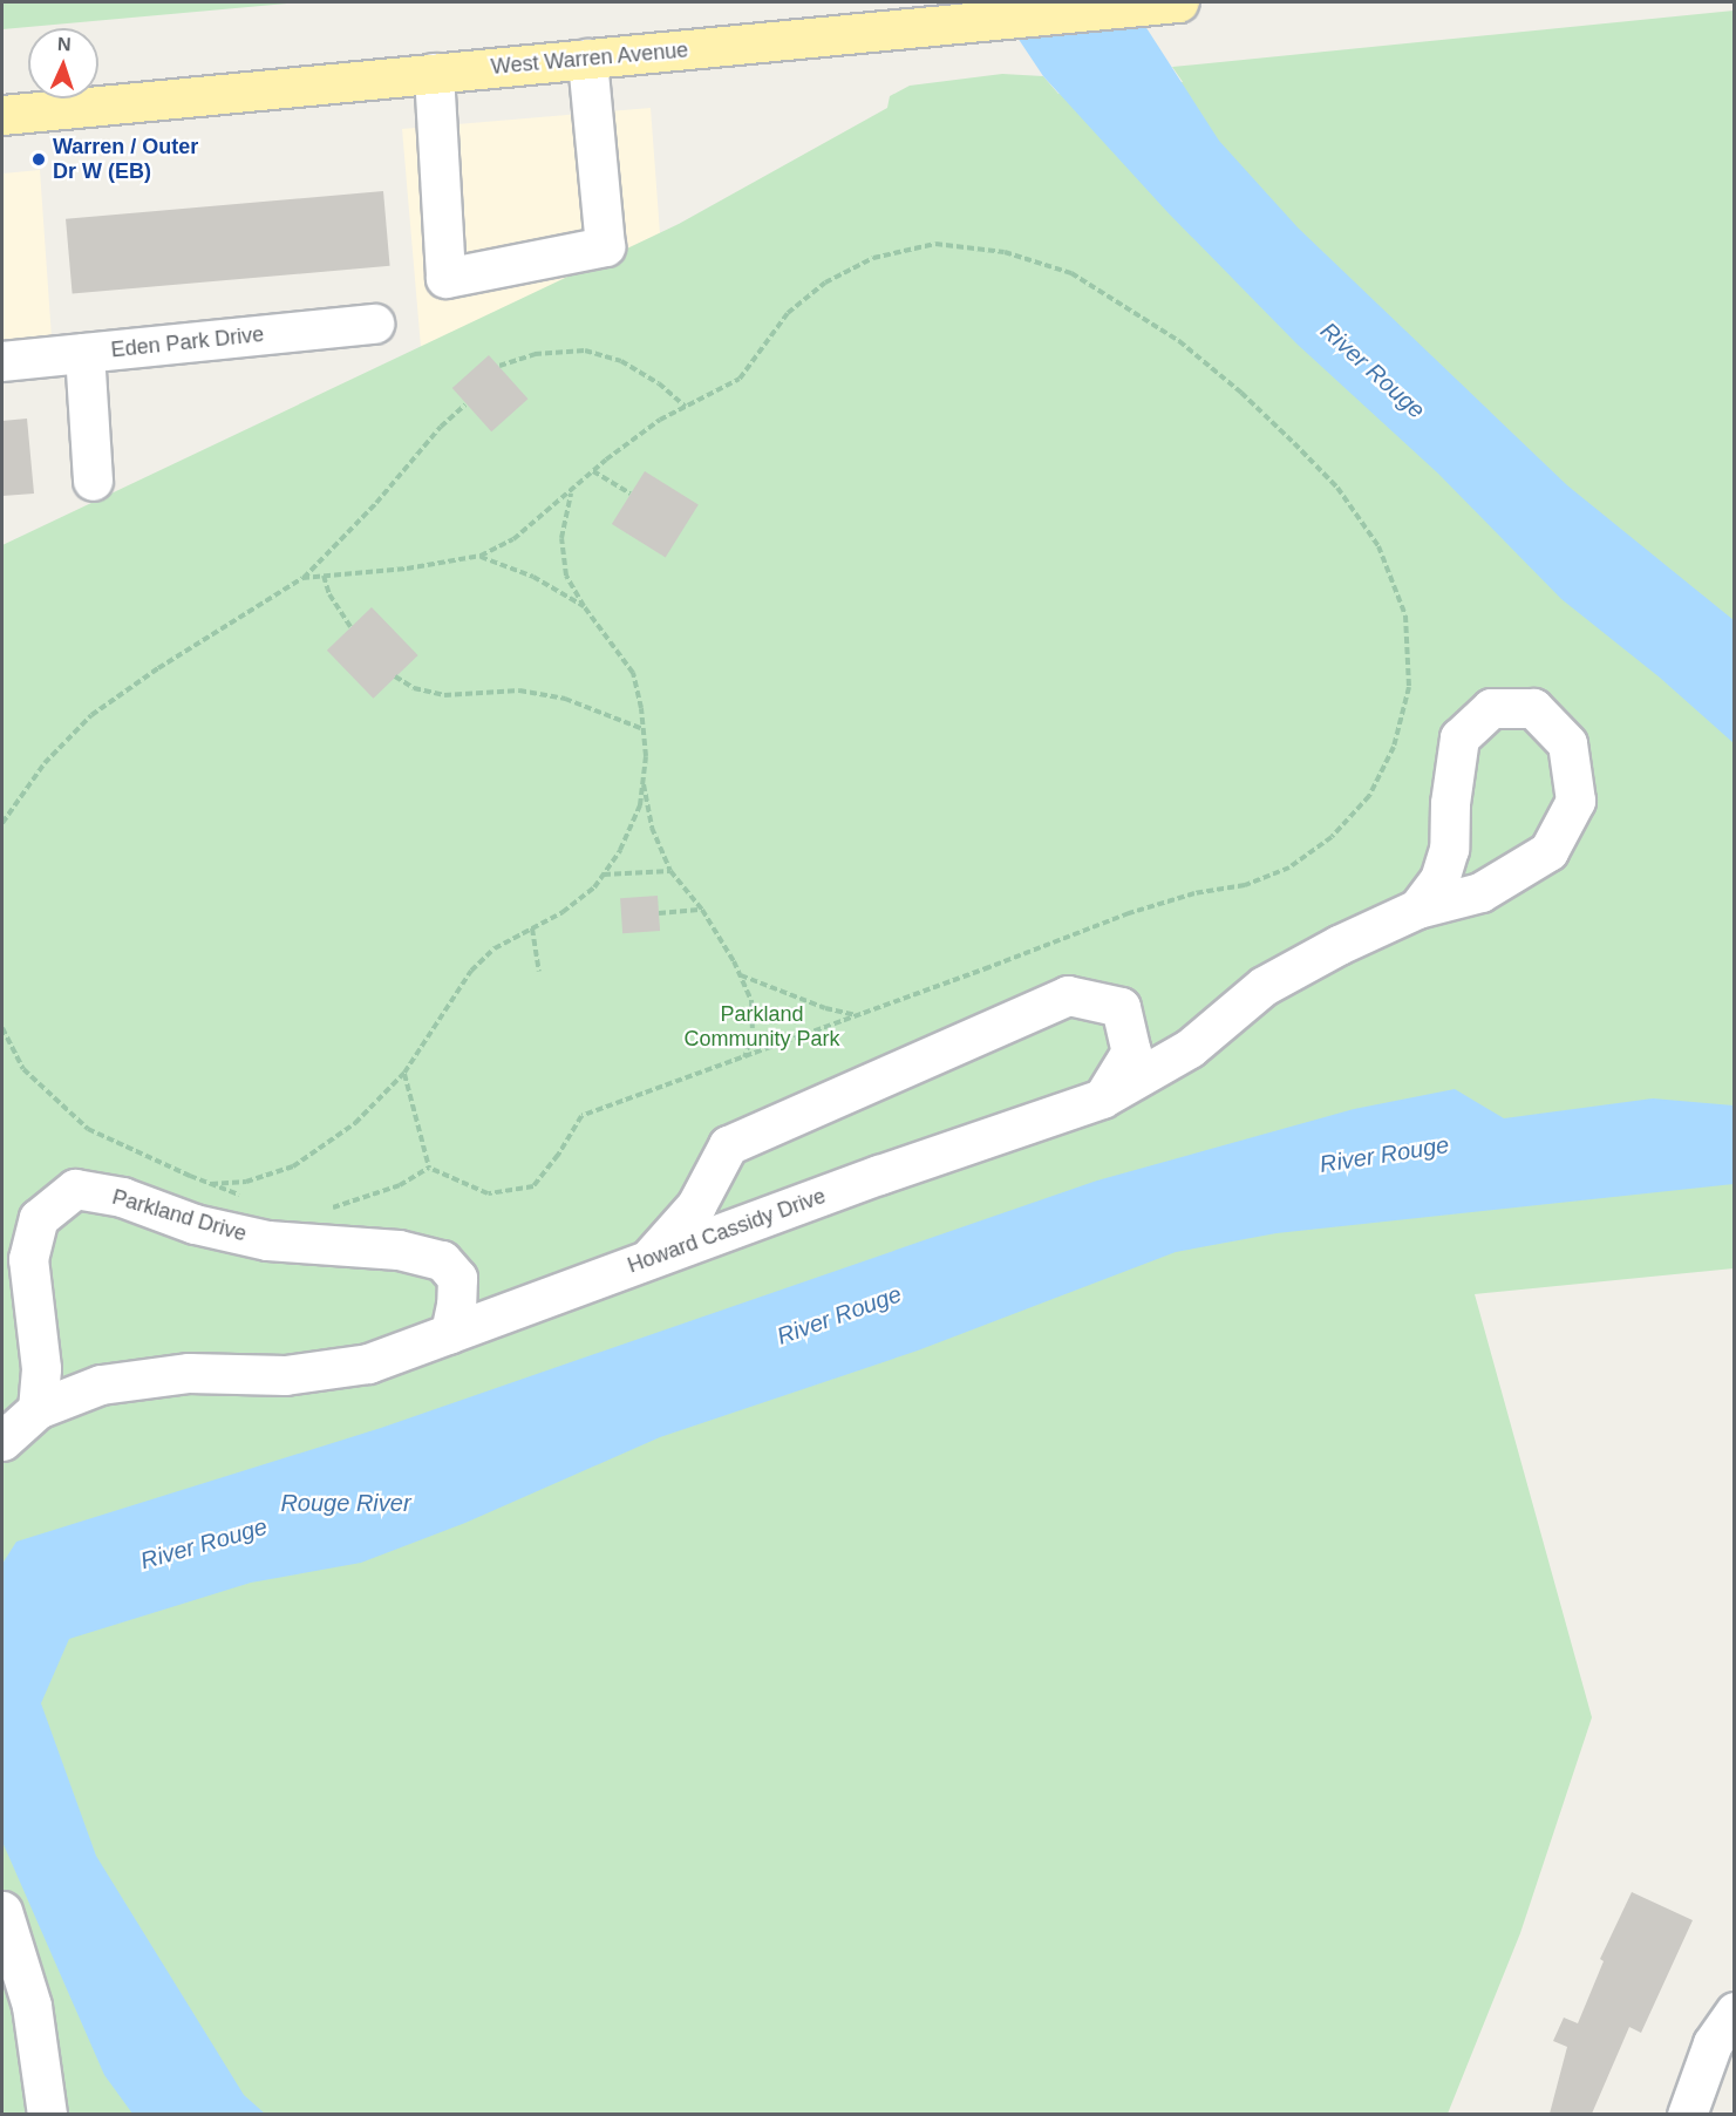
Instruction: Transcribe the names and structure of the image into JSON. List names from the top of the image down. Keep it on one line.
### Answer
{"streets":{"main road":["West Warren Avenue"],"street":["Eden Park Drive","Parkland Drive","Howard Cassidy Drive"]},"crossings":[["Parkland Drive","Howard Cassidy Drive"]],"water":["River Rouge","Rouge River"],"parks":["Parkland Community Park"],"places":["Warren / Outer Dr W (EB)"],"north":"top"}
